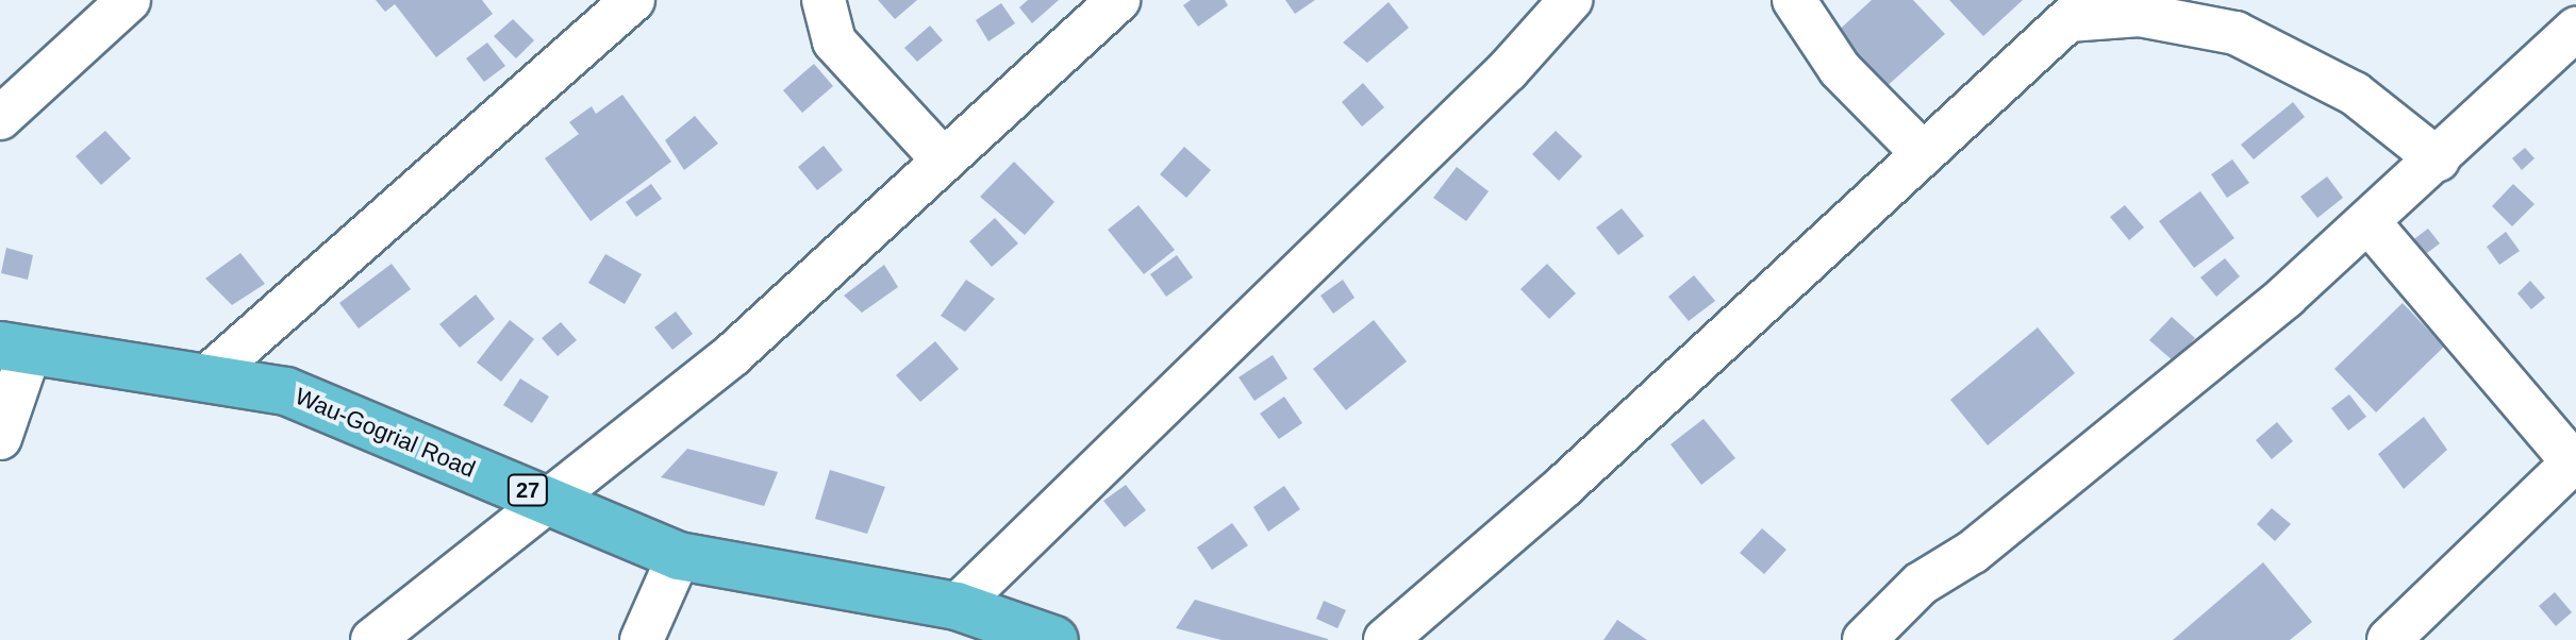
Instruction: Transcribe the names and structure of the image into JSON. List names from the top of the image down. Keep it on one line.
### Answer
{"streets":{"main road":["Wau-Gogrial Road","27"]}}
